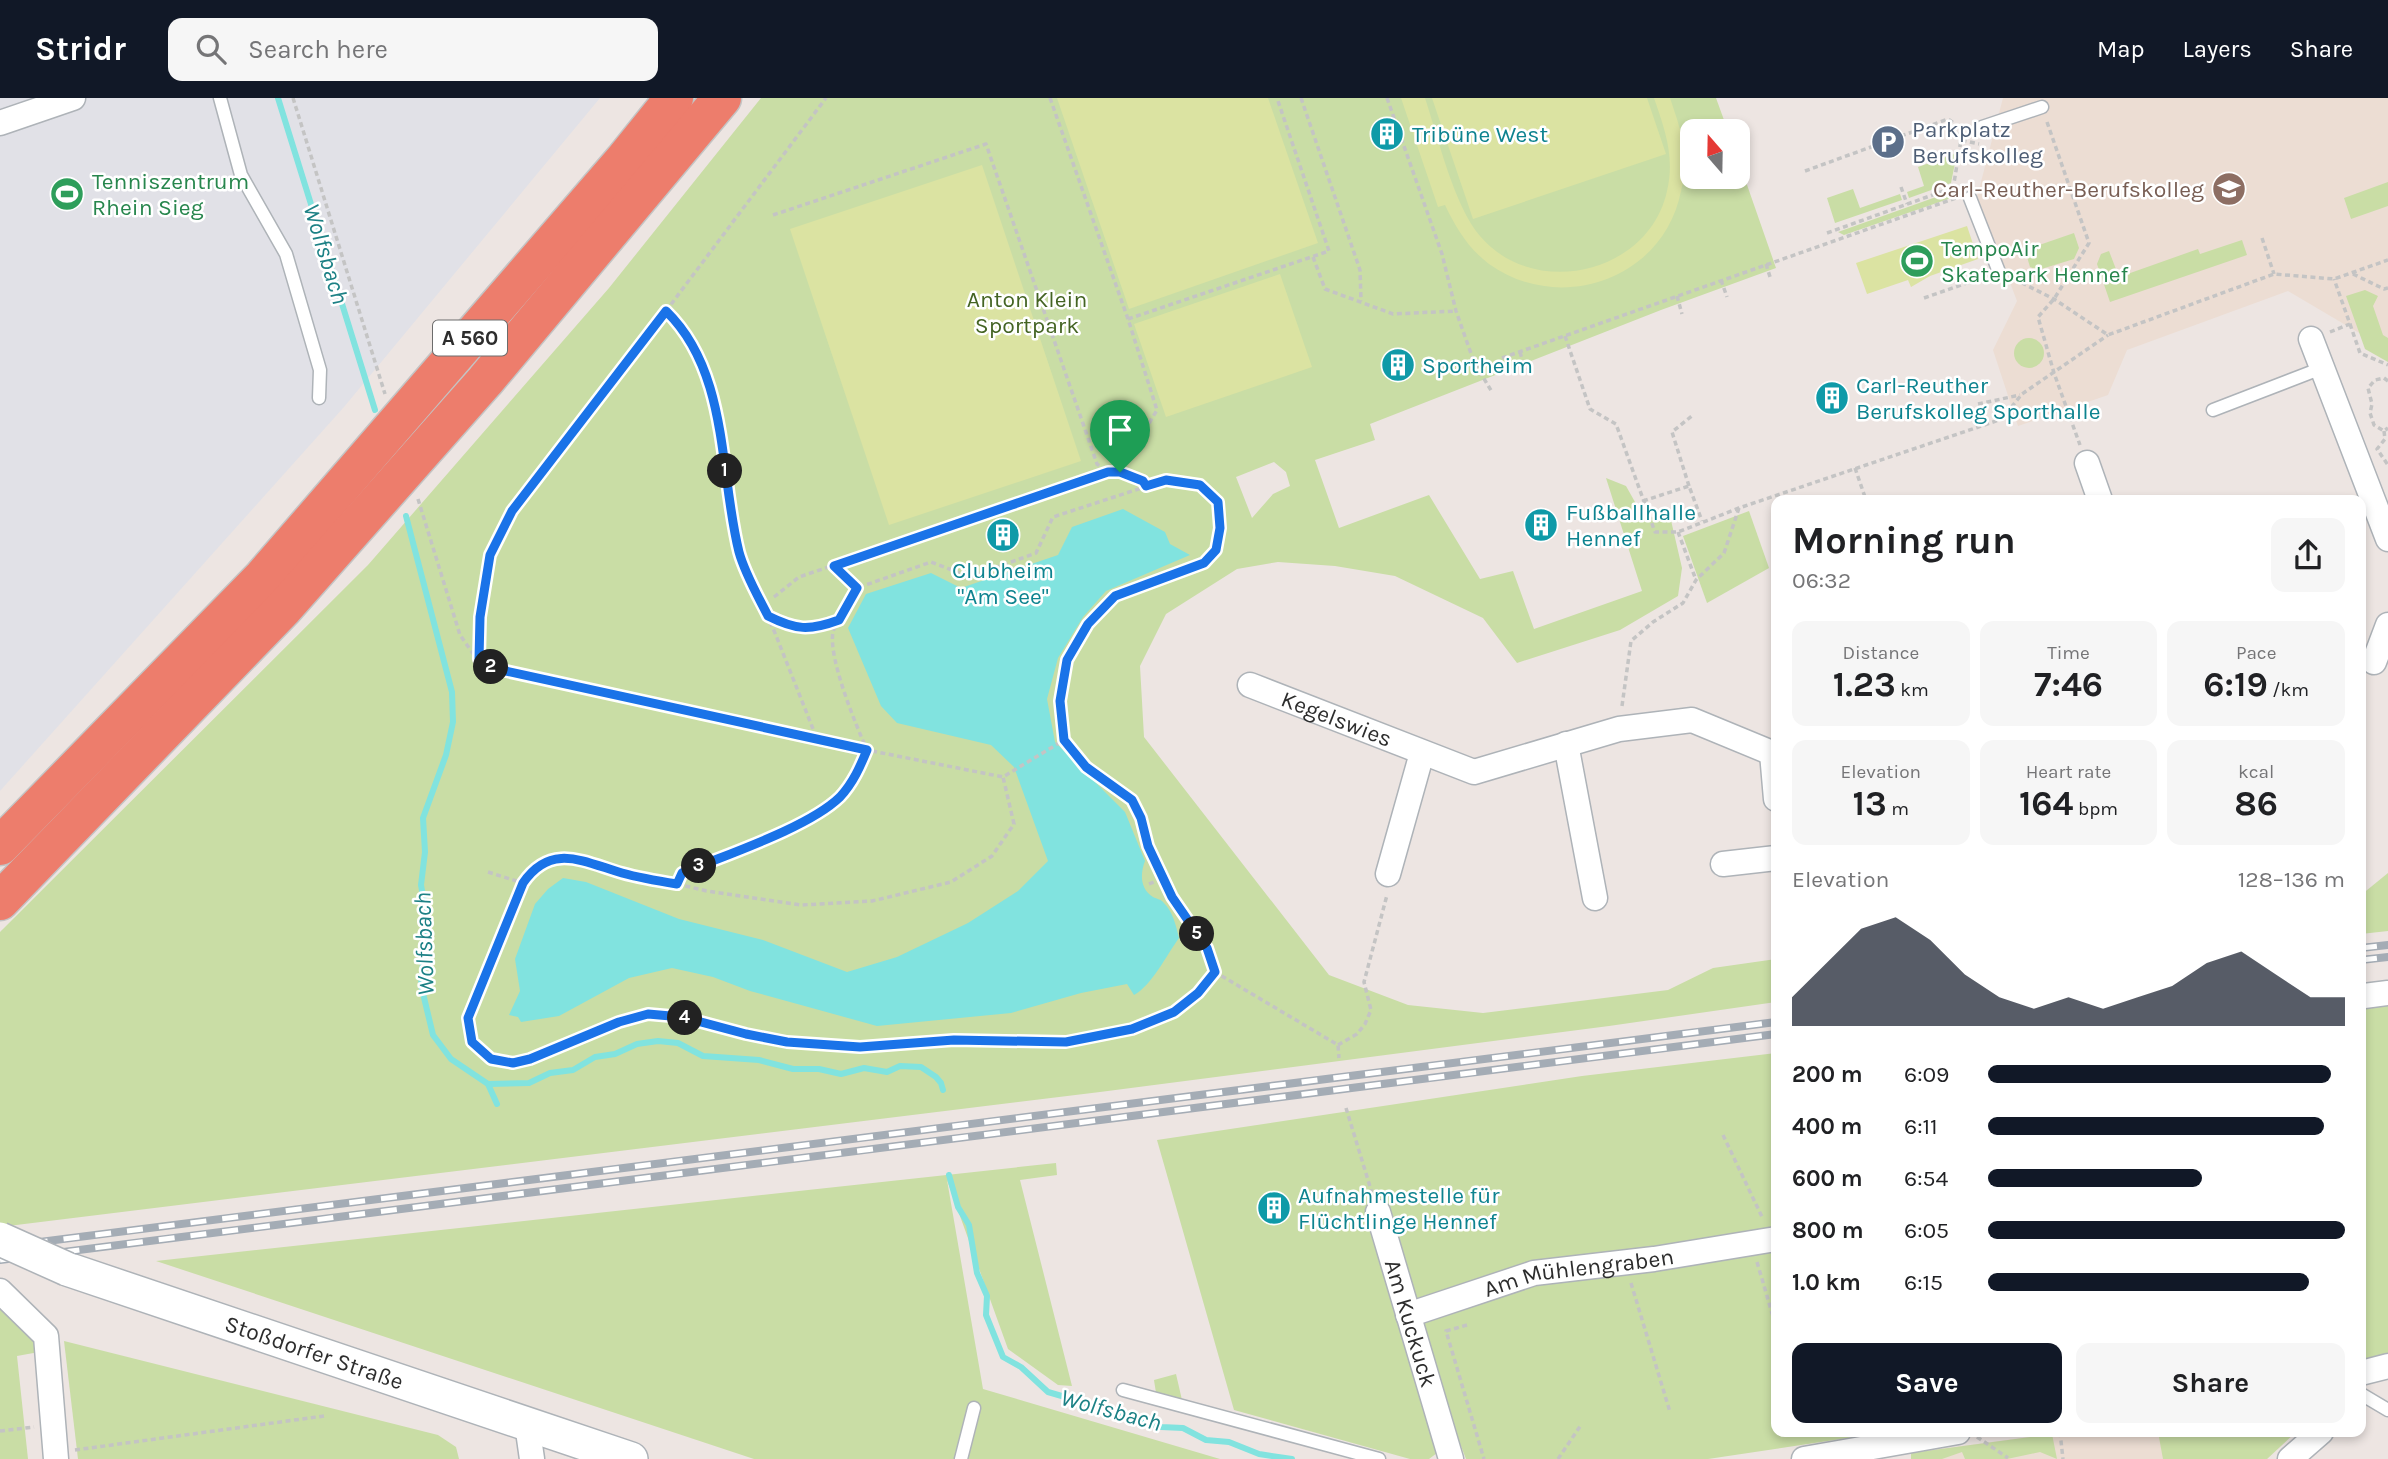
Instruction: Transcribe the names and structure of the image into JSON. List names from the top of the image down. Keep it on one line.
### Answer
{"streets":{"highway":["A 560"],"main road":["Stoßdorfer Straße"],"street":["Kegelswies","Am Mühlengraben","Am Kuckuck"]},"crossings":[["Am Mühlengraben","Am Kuckuck"]],"water":["Wolfsbach"],"parks":["Anton Klein Sportpark"],"places":{"building":["Tribüne West","Sportheim","Carl-Reuther Berufskolleg Sporthalle","Fußballhalle Hennef","Clubheim \"Am See\"","Aufnahmestelle für Flüchtlinge Hennef"],"parking":["Parkplatz Berufskolleg"],"school or university":["Carl-Reuther-Berufskolleg"],"sports":["Tenniszentrum Rhein Sieg","TempoAir Skatepark Hennef"]},"north":"top","page":{"header":"Stridr","search":"Search here","nav":["Map","Layers","Share"],"pins":["1","2","3","5","4"],"heading":["Morning run","06:32"],"stats":[["Distance","1.23 km"],["Time","7:46"],["Pace","6:19 /km"],["Elevation","13 m"],["Heart rate","164 bpm"],["kcal","86"]],"chart":["Elevation","128–136 m"],"list":[{"name":"200 m","note":"6:09"},{"name":"400 m","note":"6:11"},{"name":"600 m","note":"6:54"},{"name":"800 m","note":"6:05"},{"name":"1.0 km","note":"6:15"}],"buttons":["Save","Share"]}}
